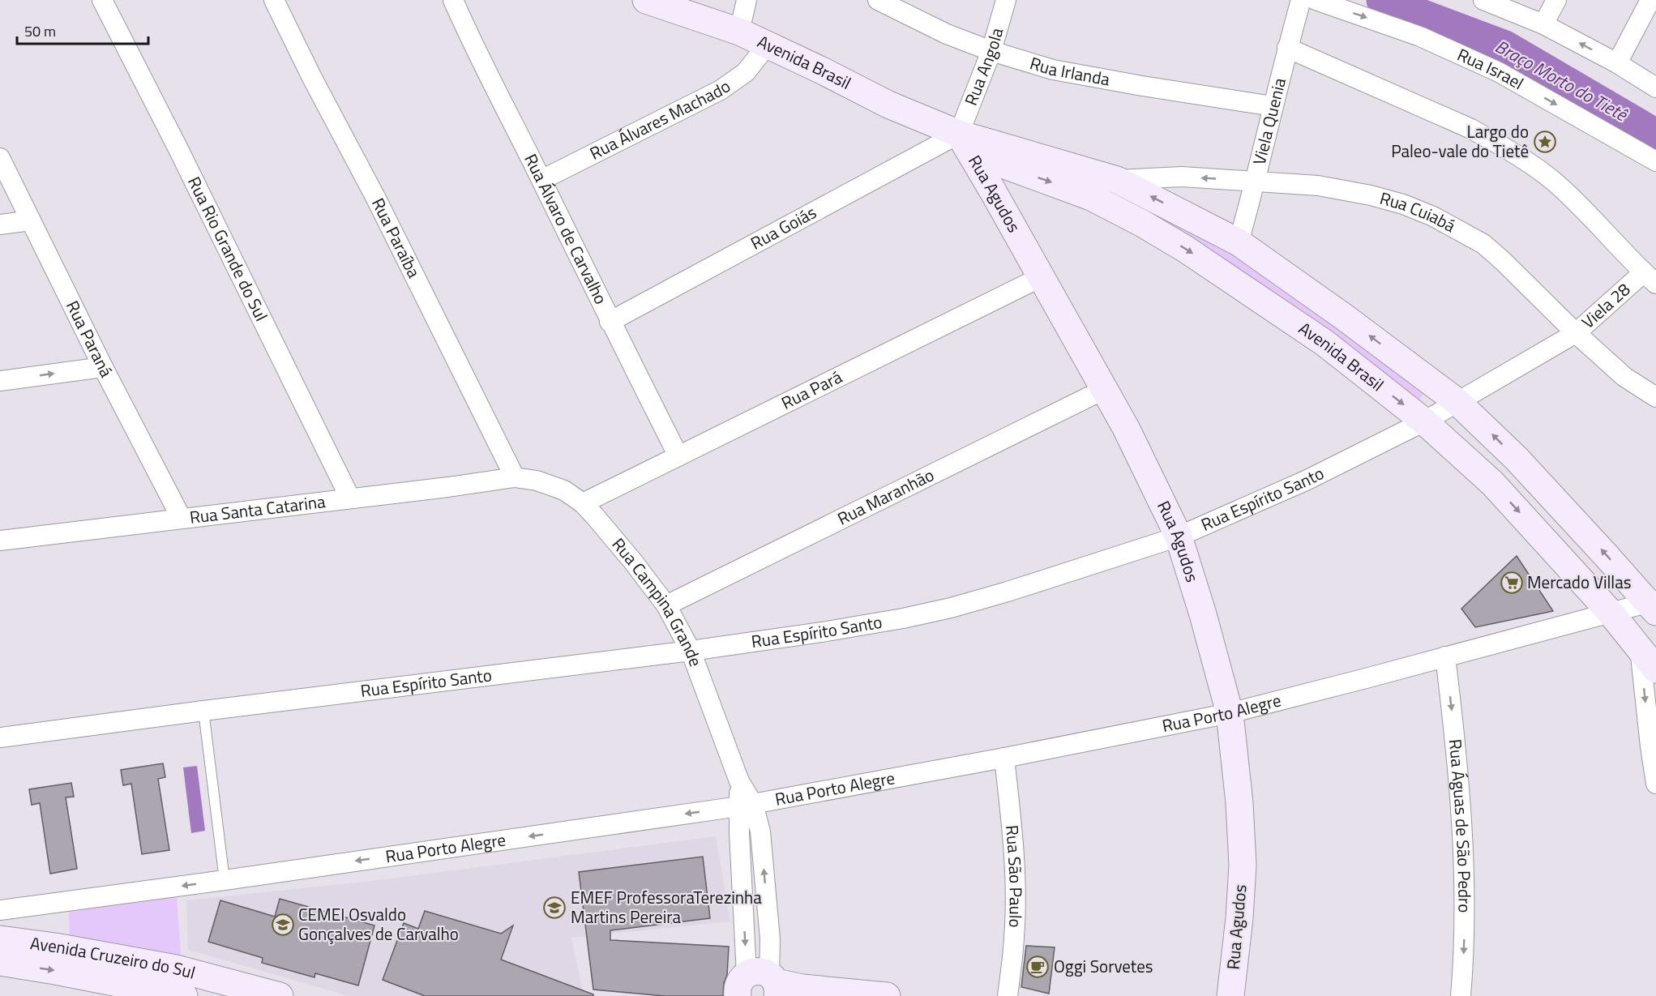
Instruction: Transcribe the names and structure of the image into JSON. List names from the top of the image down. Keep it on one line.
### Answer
{"streets":{"main road":["Avenida Brasil","Rua Agudos","Avenida Cruzeiro do Sul"],"street":["Rua Angola","Rua Israel","Rua Irlanda","Rua Álvares Machado","Viela Quenia","Rua Cuiabá","Rua Goiás","Rua Álvaro de Carvalho","Rua Paraíba","Rua Rio Grande do Sul","Viela 28","Rua Paraná","Rua Pará","Rua Maranhão","Rua Espírito Santo","Rua Santa Catarina","Rua Campina Grande","Rua Porto Alegre","Rua Águas de São Pedro","Rua São Paulo"]},"crossings":[["Avenida Brasil","Rua Angola"],["Avenida Brasil","Rua Álvares Machado"],["Avenida Brasil","Viela Quenia"],["Avenida Brasil","Rua Agudos"],["Avenida Brasil","Rua Cuiabá"],["Avenida Brasil","Rua Goiás"],["Avenida Brasil","Rua Espírito Santo"],["Avenida Brasil","Rua Porto Alegre"],["Rua Angola","Rua Irlanda"],["Rua Angola","Rua Agudos"],["Rua Angola","Rua Goiás"],["Rua Irlanda","Viela Quenia"],["Rua Álvares Machado","Rua Álvaro de Carvalho"],["Viela Quenia","Rua Cuiabá"],["Rua Agudos","Rua Goiás"],["Rua Agudos","Rua Pará"],["Rua Agudos","Rua Maranhão"],["Rua Agudos","Rua Espírito Santo"],["Rua Agudos","Rua Porto Alegre"],["Rua Cuiabá","Viela 28"],["Rua Cuiabá","Rua Espírito Santo"],["Rua Goiás","Rua Álvaro de Carvalho"],["Rua Álvaro de Carvalho","Rua Pará"],["Rua Paraíba","Rua Santa Catarina"],["Rua Paraíba","Rua Campina Grande"],["Rua Rio Grande do Sul","Rua Santa Catarina"],["Viela 28","Rua Espírito Santo"],["Rua Paraná","Rua Santa Catarina"],["Rua Pará","Rua Campina Grande"],["Rua Maranhão","Rua Campina Grande"],["Rua Espírito Santo","Rua Campina Grande"],["Rua Santa Catarina","Rua Campina Grande"],["Rua Campina Grande","Rua Porto Alegre"],["Rua Porto Alegre","Rua Águas de São Pedro"],["Rua Porto Alegre","Rua São Paulo"]],"one_way":["Rua Porto Alegre","Rua Águas de São Pedro"],"water":["Braço Morto do Tietê"],"places":{"place":["Largo do Paleo-vale do Tietê"],"supermarket":["Mercado Villas"],"school or university":["EMEF ProfessoraTerezinha Martins Pereira","CEMEI Osvaldo Gonçalves de Carvalho"],"cafe":["Oggi Sorvetes"]},"scale_bar":"50 m"}
